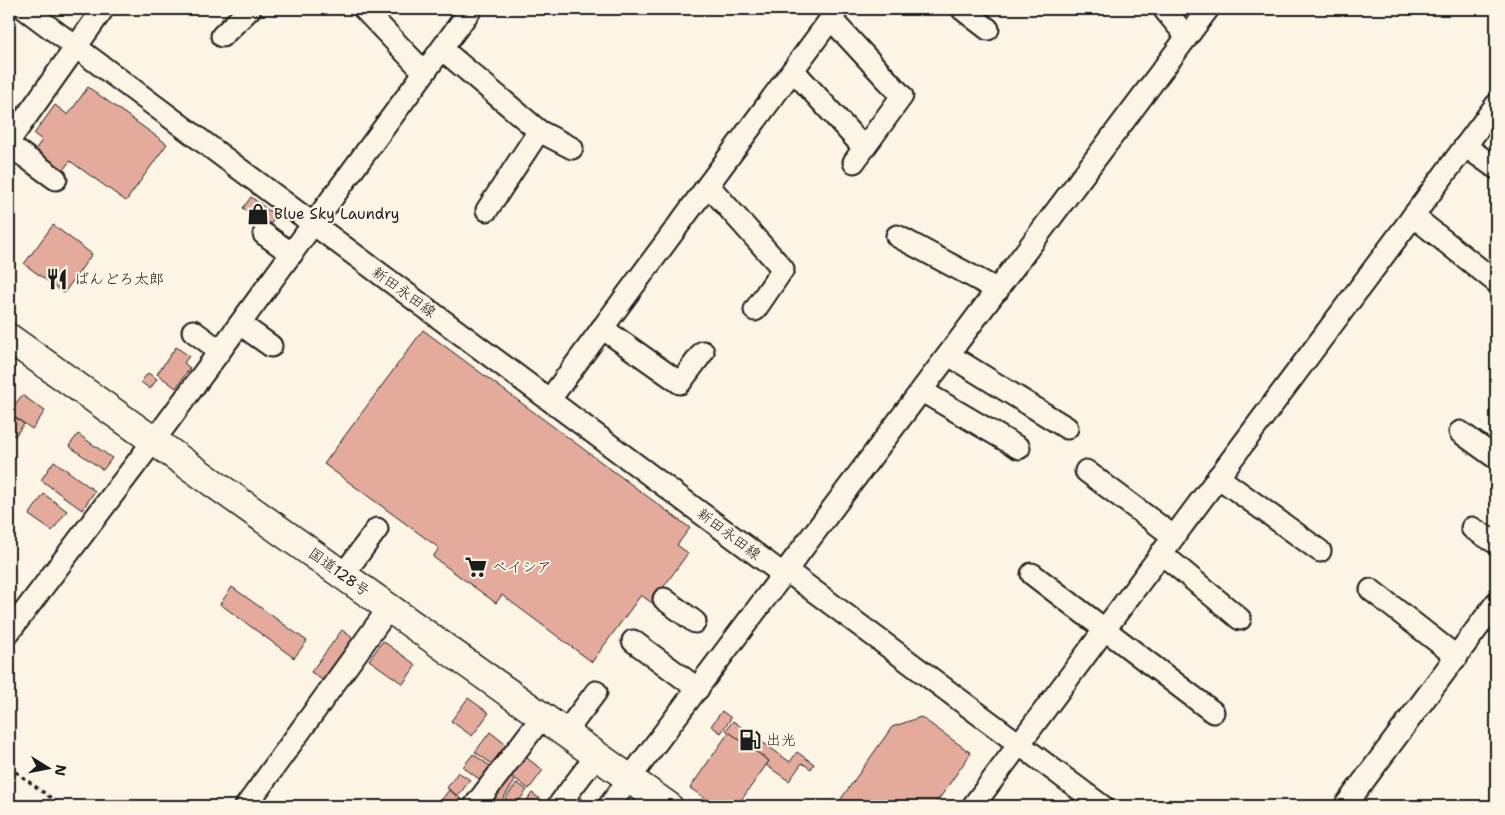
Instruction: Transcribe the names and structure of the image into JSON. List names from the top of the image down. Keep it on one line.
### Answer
{"streets":{"highway":["国道128号"],"street":["新田永田線"]},"places":{"shop":["Blue Sky Laundry"],"restaurant":["ばんどろ太郎"],"supermarket":["ベイシア"],"fuel station":["出光"]},"north":"right"}
